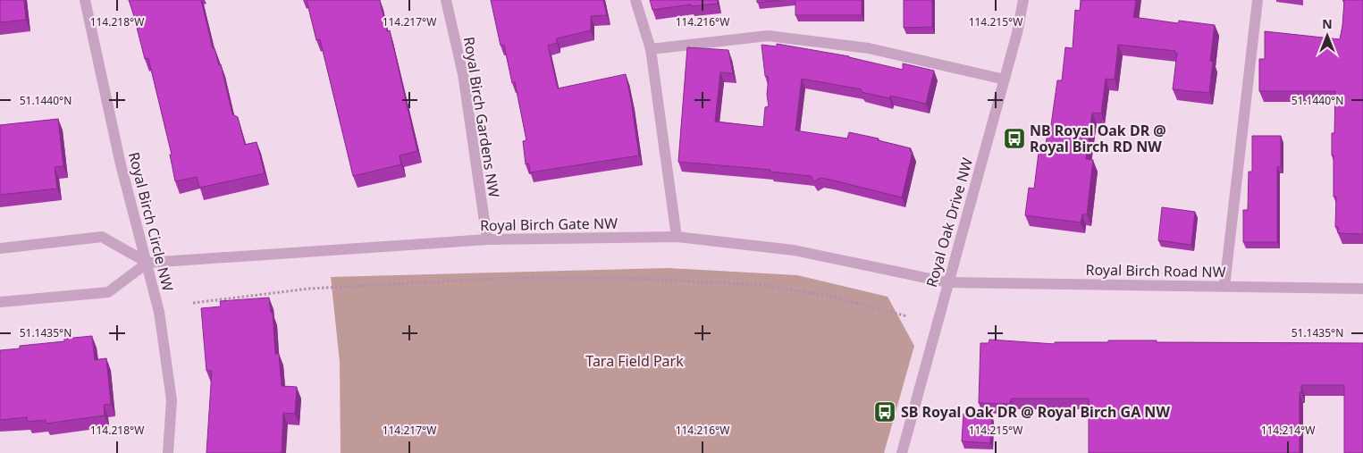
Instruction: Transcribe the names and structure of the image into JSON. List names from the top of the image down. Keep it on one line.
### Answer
{"streets":{"street":["Royal Birch Gardens NW","Royal Birch Circle NW","Royal Oak Drive NW","Royal Birch Gate NW","Royal Birch Road NW"]},"crossings":[["Royal Birch Gardens NW","Royal Birch Gate NW"],["Royal Birch Circle NW","Royal Birch Gate NW"],["Royal Oak Drive NW","Royal Birch Gate NW"],["Royal Oak Drive NW","Royal Birch Road NW"],["Royal Birch Gate NW","Royal Birch Road NW"]],"parks":["Tara Field Park"],"places":{"bus stop":["NB Royal Oak DR @ Royal Birch RD NW","SB Royal Oak DR @ Royal Birch GA NW"]},"north":"top","coordinates":["114.218°W","114.217°W","114.216°W","114.215°W","51.1440°N","51.1435°N","114.214°W"]}
